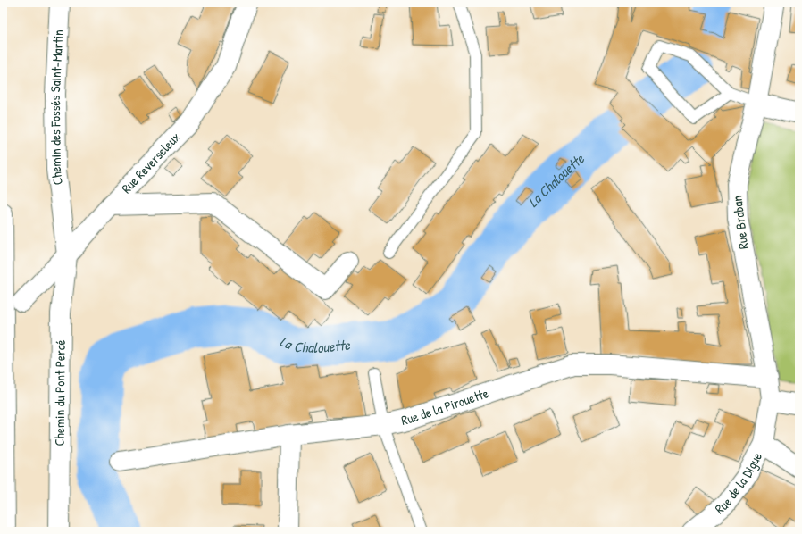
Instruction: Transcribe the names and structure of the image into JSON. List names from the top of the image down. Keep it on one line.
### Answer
{"streets":{"street":["Chemin des Fossés Saint-Martin","Rue Reverseleux","Rue Braban","Chemin du Pont Percé","Rue de la Pirouette","Rue de la Digue"]},"crossings":[["Chemin des Fossés Saint-Martin","Rue Reverseleux"],["Chemin des Fossés Saint-Martin","Chemin du Pont Percé"],["Rue Reverseleux","Chemin du Pont Percé"],["Rue Braban","Rue de la Pirouette"],["Rue Braban","Rue de la Digue"]],"water":["La Chalouette"]}
